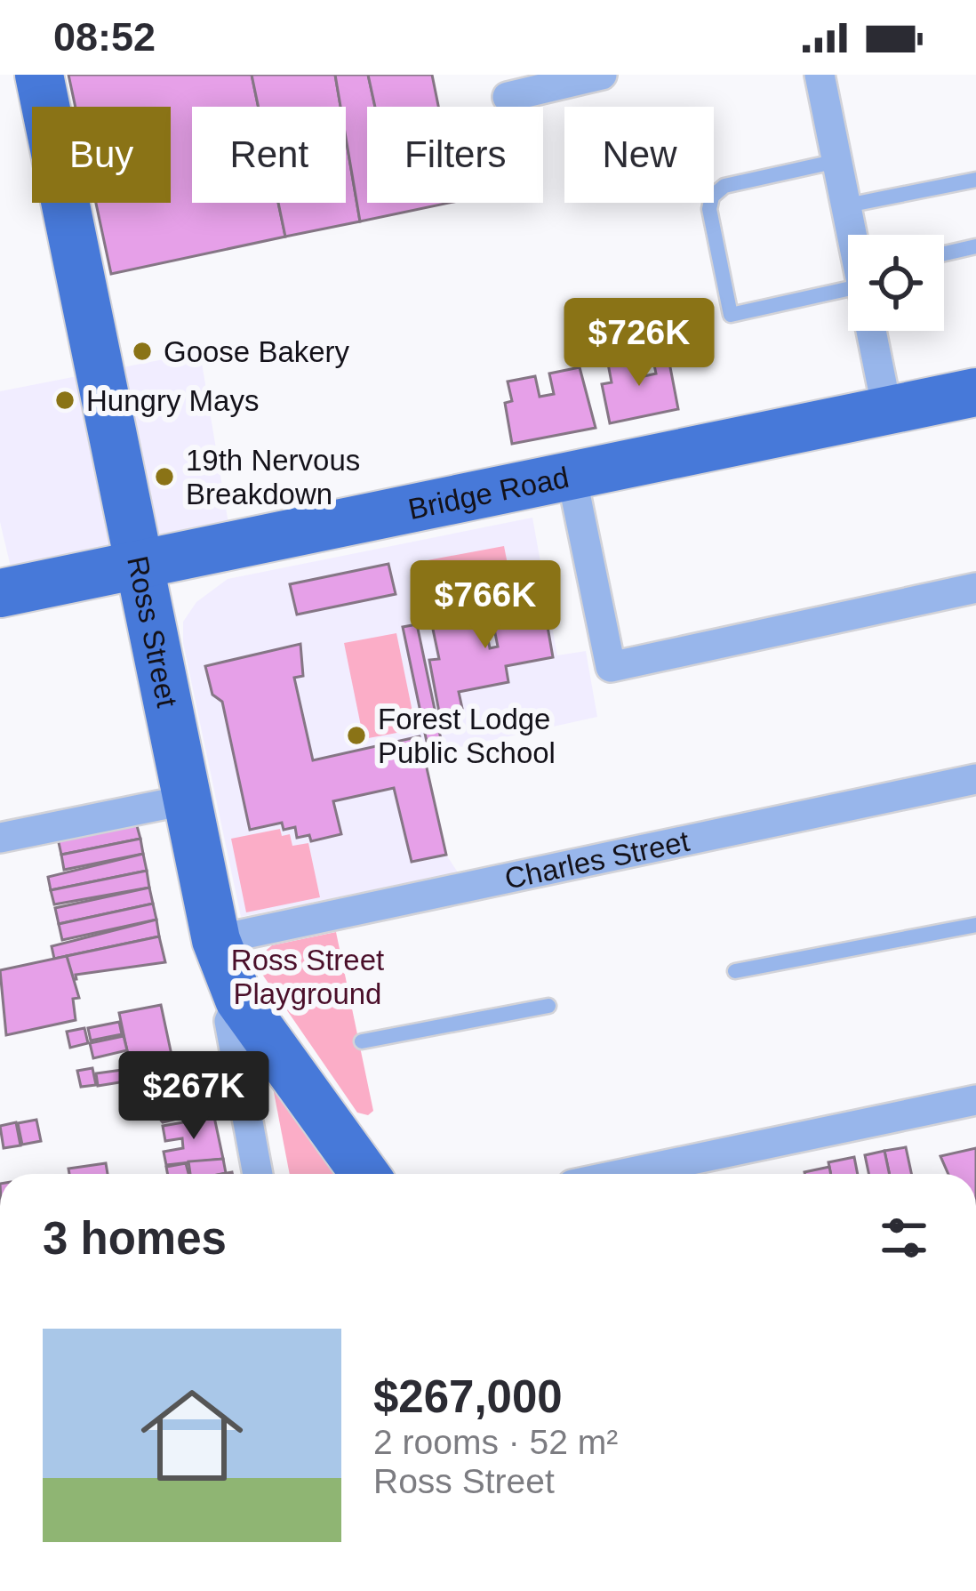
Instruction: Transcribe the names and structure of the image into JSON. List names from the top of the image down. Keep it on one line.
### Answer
{"streets":{"main road":["Bridge Road","Ross Street"],"street":["Charles Street"]},"crossings":[["Bridge Road","Ross Street"],["Ross Street","Charles Street"]],"parks":["Ross Street Playground"],"places":["Goose Bakery","Hungry Mays","19th Nervous Breakdown","Forest Lodge Public School"],"page":{"status":"08:52","chip":["Buy","Rent","Filters","New"],"price":["$726K","$766K","$267K"],"heading":"3 homes","list":[{"name":"$267,000","note":"2 rooms · 52 m² · Ross Street"}]}}
